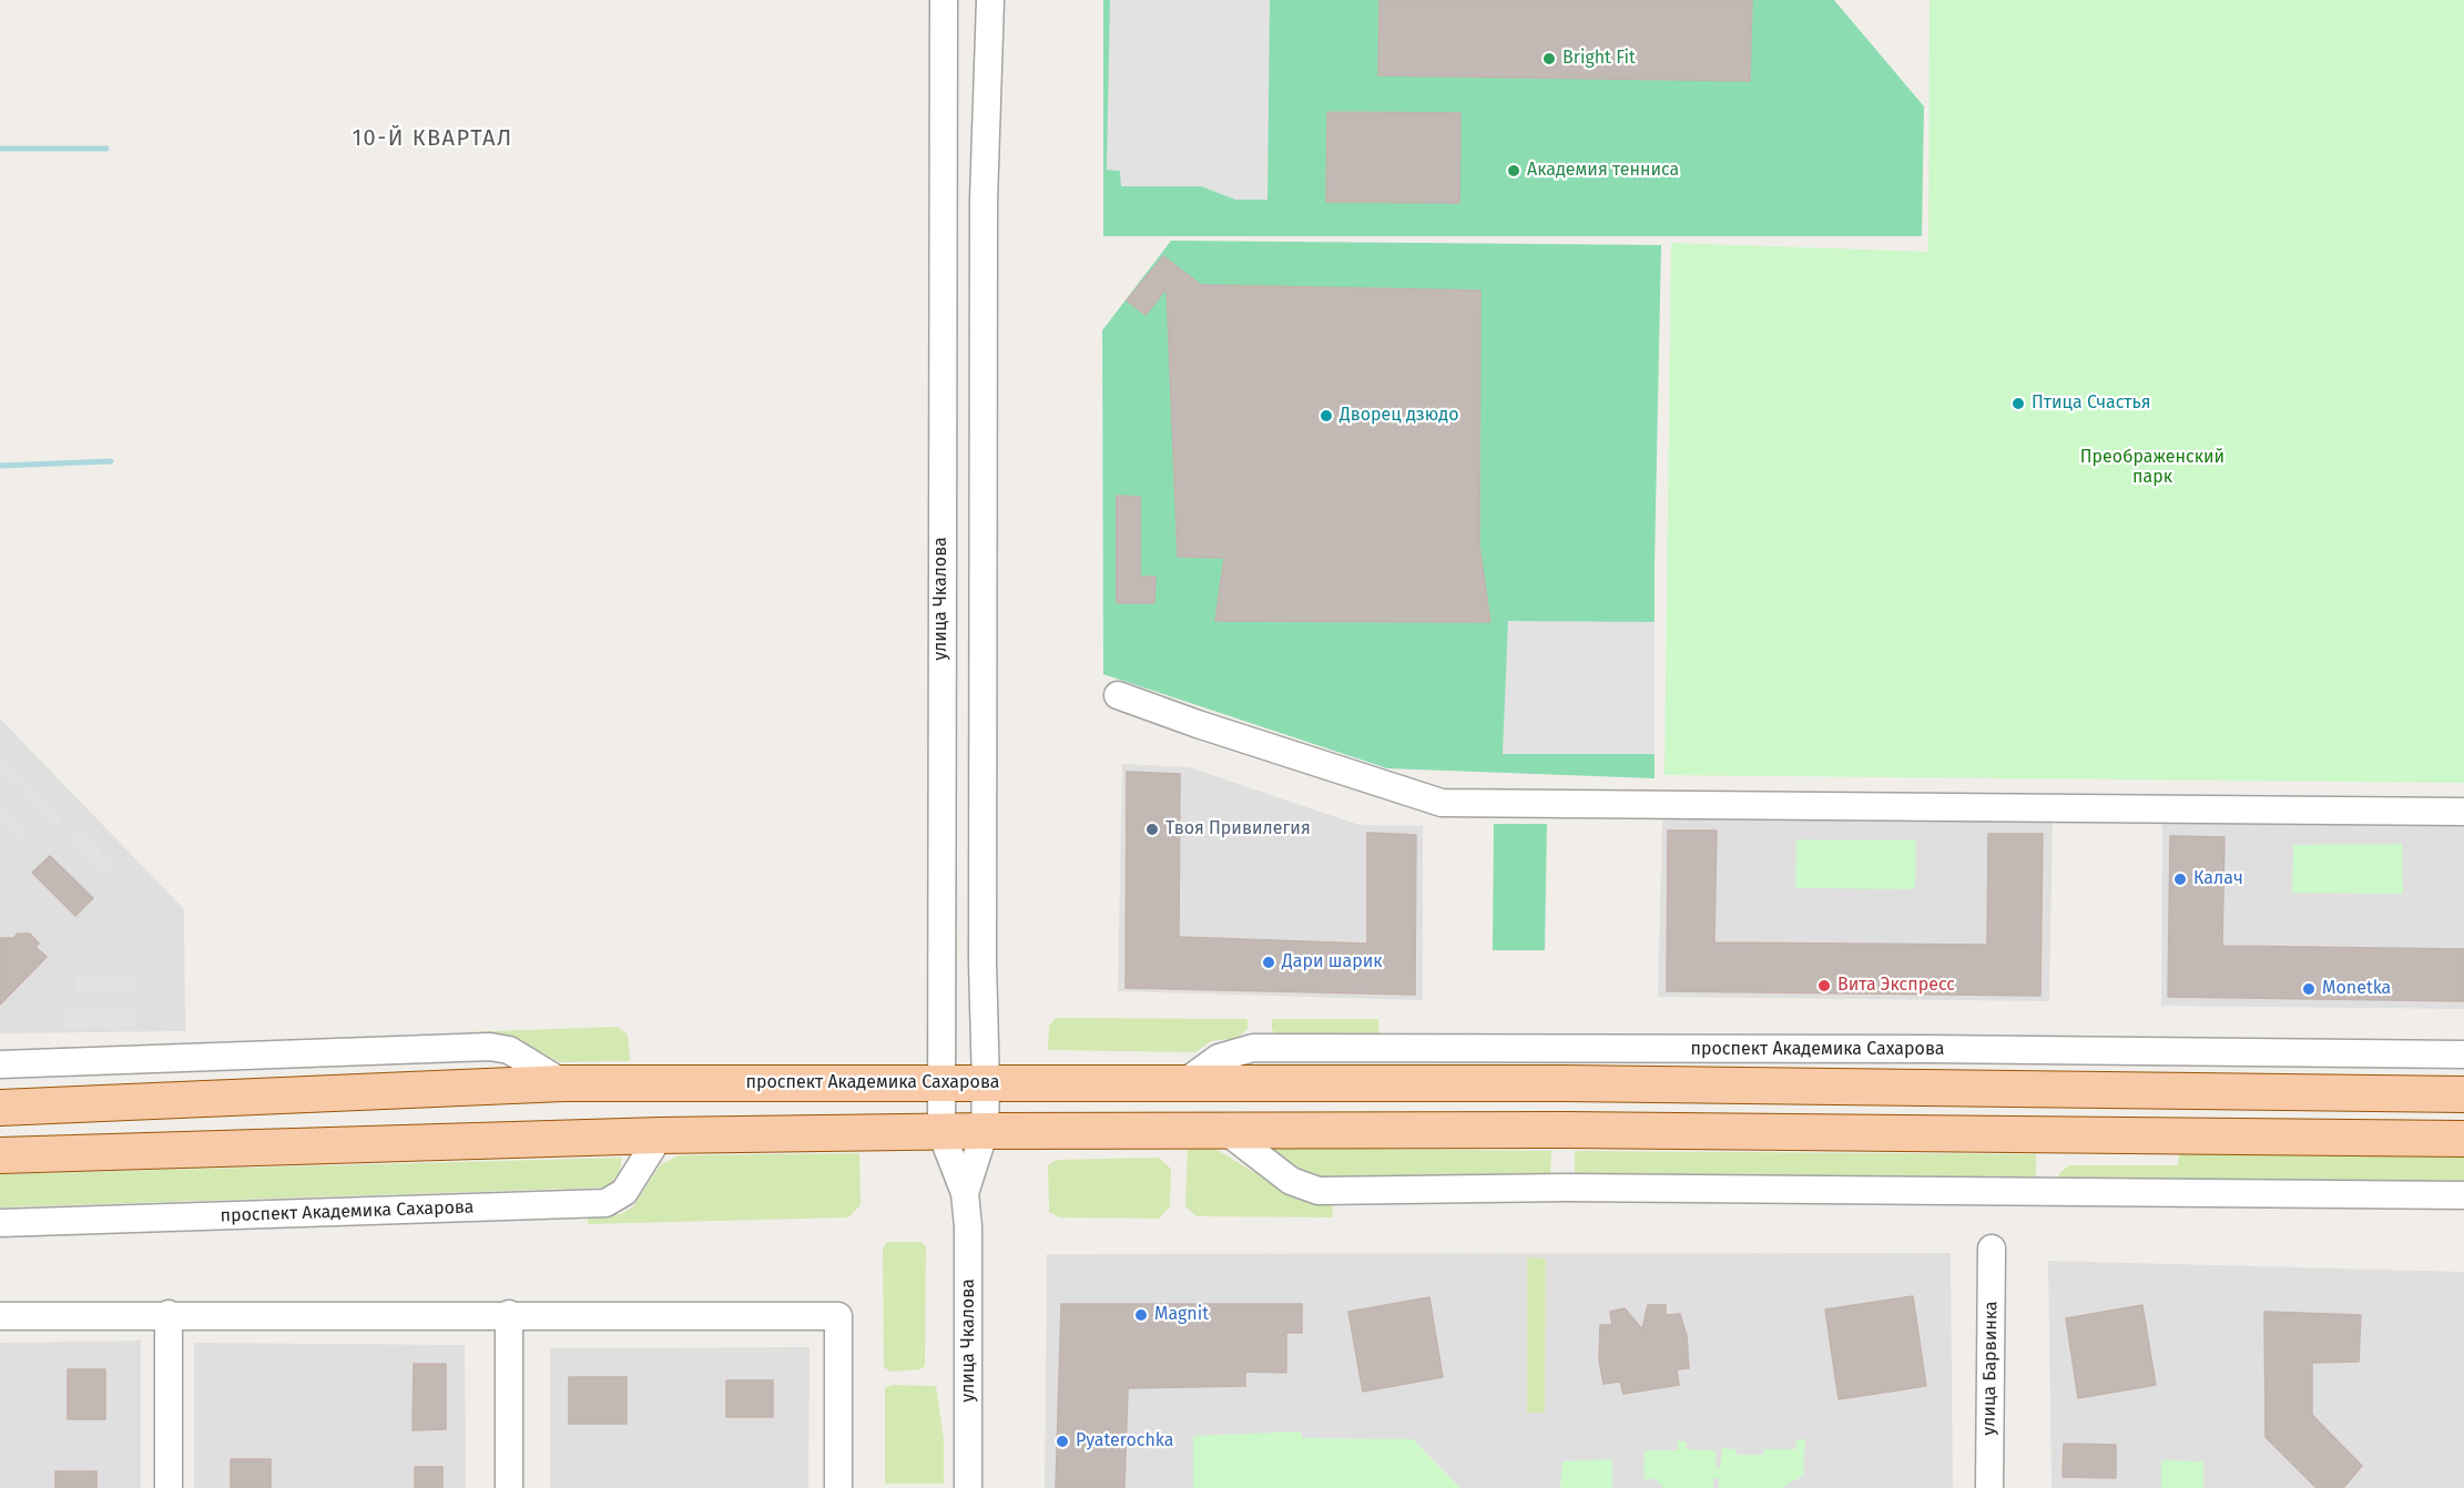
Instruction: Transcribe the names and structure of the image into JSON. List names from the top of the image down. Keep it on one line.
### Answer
{"streets":{"main road":["проспект Академика Сахарова"],"street":["улица Чкалова","улица Барвинка"]},"crossings":[["улица Чкалова","проспект Академика Сахарова"]],"districts":["10-Й КВАРТАЛ"],"parks":["Преображенский парк"],"places":["Bright Fit","Академия тенниса","Птица Счастья","Дворец дзюдо","Твоя Привилегия","Калач","Дари шарик","Вита Экспресс","Monetka","Magnit","Pyaterochka"]}
